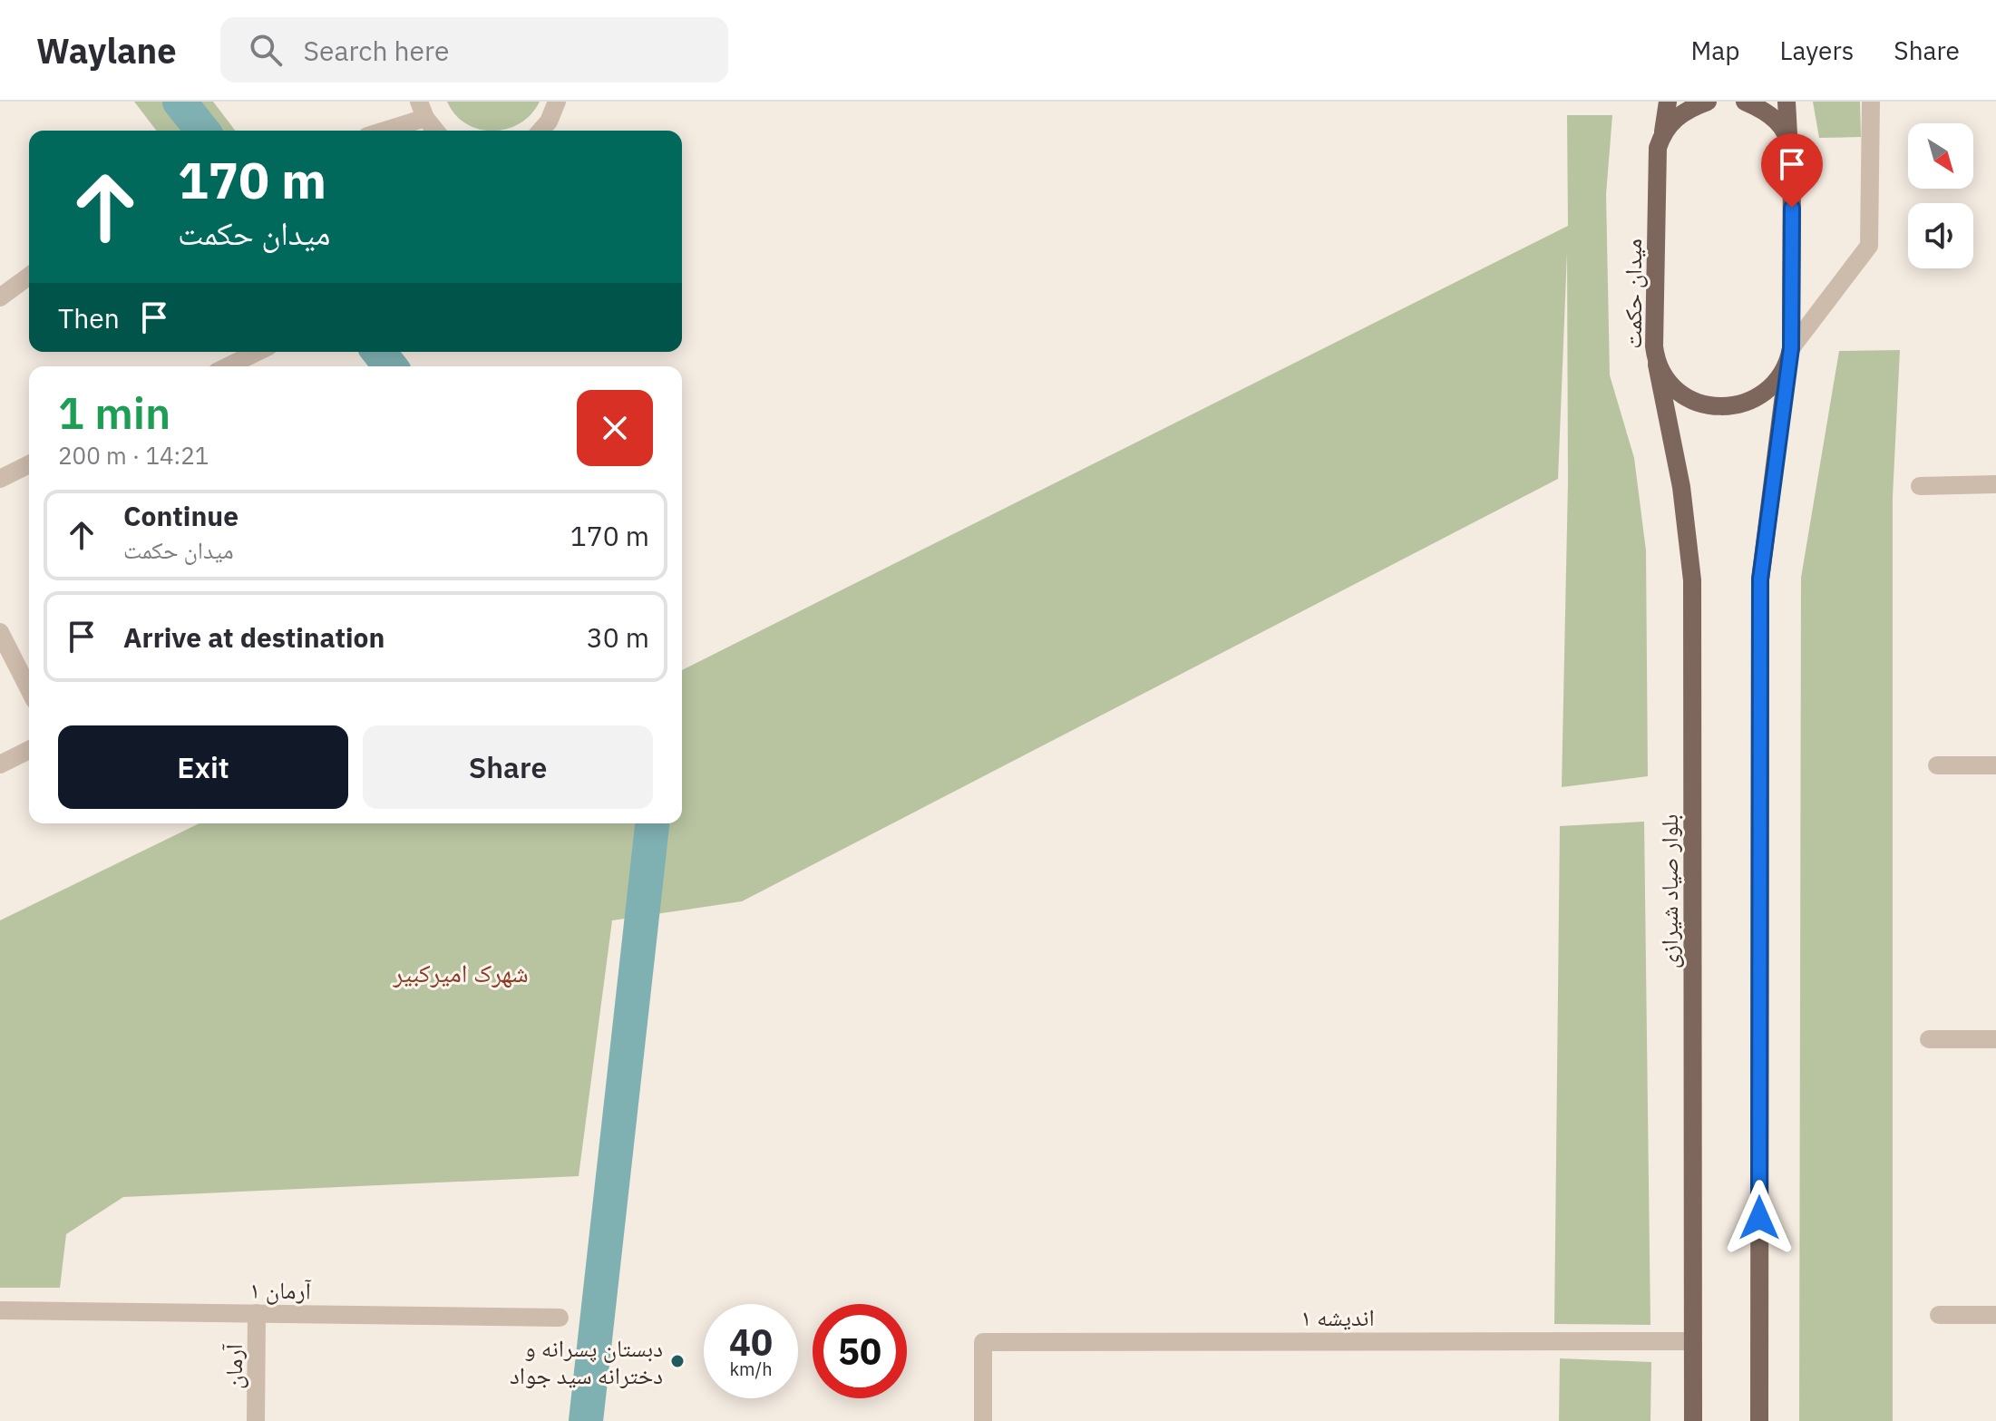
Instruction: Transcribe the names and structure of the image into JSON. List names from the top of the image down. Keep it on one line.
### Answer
{"streets":{"main road":["میدان حکمت","بلوار صیاد شیرازی"],"street":["آرمان ۱","اندیشه ۱","آرمان"]},"crossings":[["میدان حکمت","بلوار صیاد شیرازی"],["بلوار صیاد شیرازی","اندیشه ۱"],["آرمان ۱","آرمان"]],"districts":["شهرک امیرکبیر"],"places":["دبستان پسرانه و دخترانه سید جواد"],"north":"bottom right","page":{"header":"Waylane","search":"Search here","nav":["Map","Layers","Share"],"turn":["170 m","میدان حکمت"],"then":"Then","heading":["1 min","200 m · 14:21"],"list":[{"name":"Continue","note":"میدان حکمت","value":"170 m"},{"name":"Arrive at destination","value":"30 m"}],"buttons":["Exit","Share"],"speed":"40 km/h","limit":"50"}}
